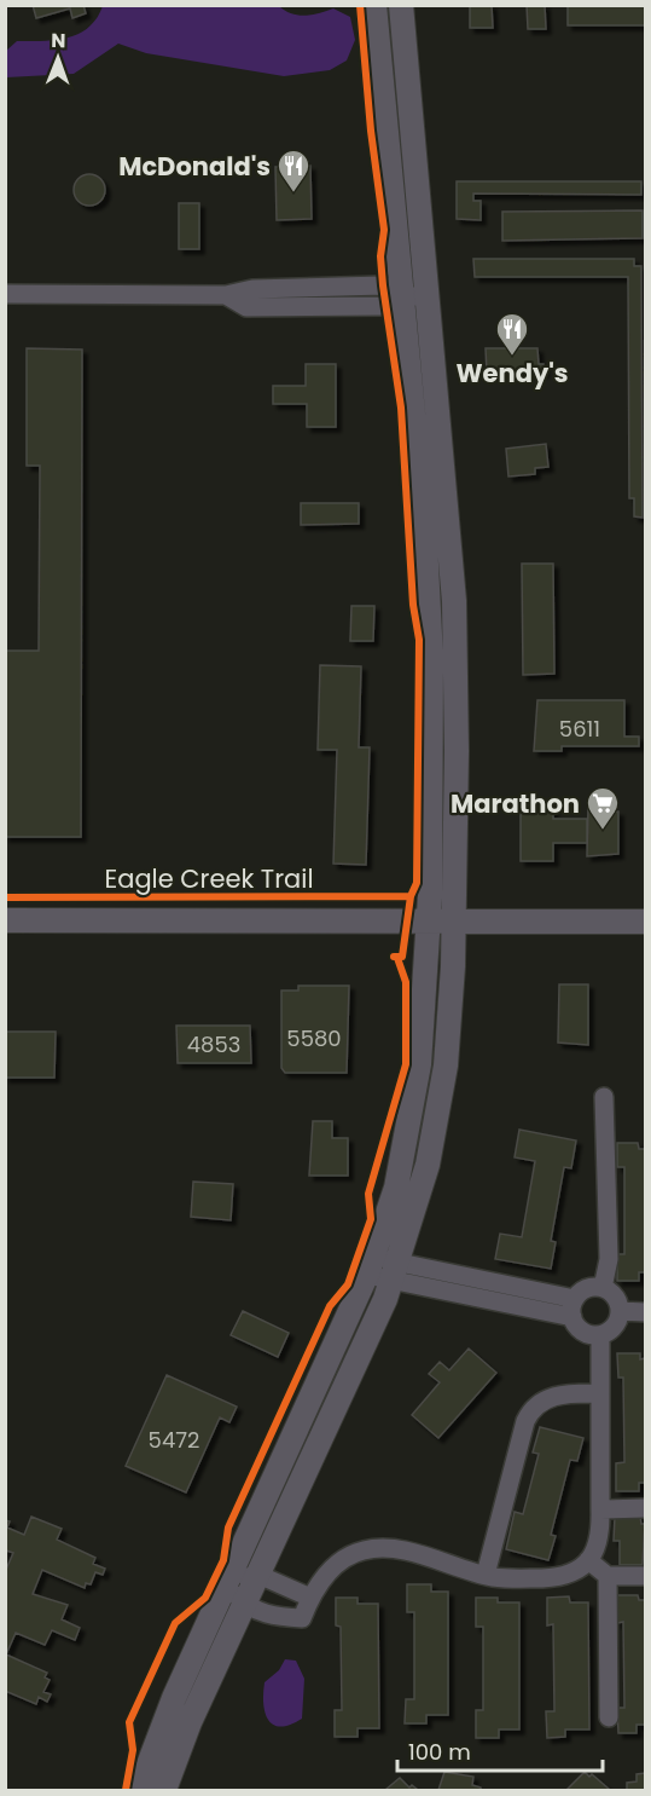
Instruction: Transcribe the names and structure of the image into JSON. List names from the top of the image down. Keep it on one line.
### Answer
{"streets":{"cycle path":["Eagle Creek Trail"]},"places":{"restaurant":["McDonald's","Wendy's"],"supermarket":["Marathon"]},"house_numbers":["5611","5580","4853","5472"],"scale_bar":"100 m","north":"top"}
